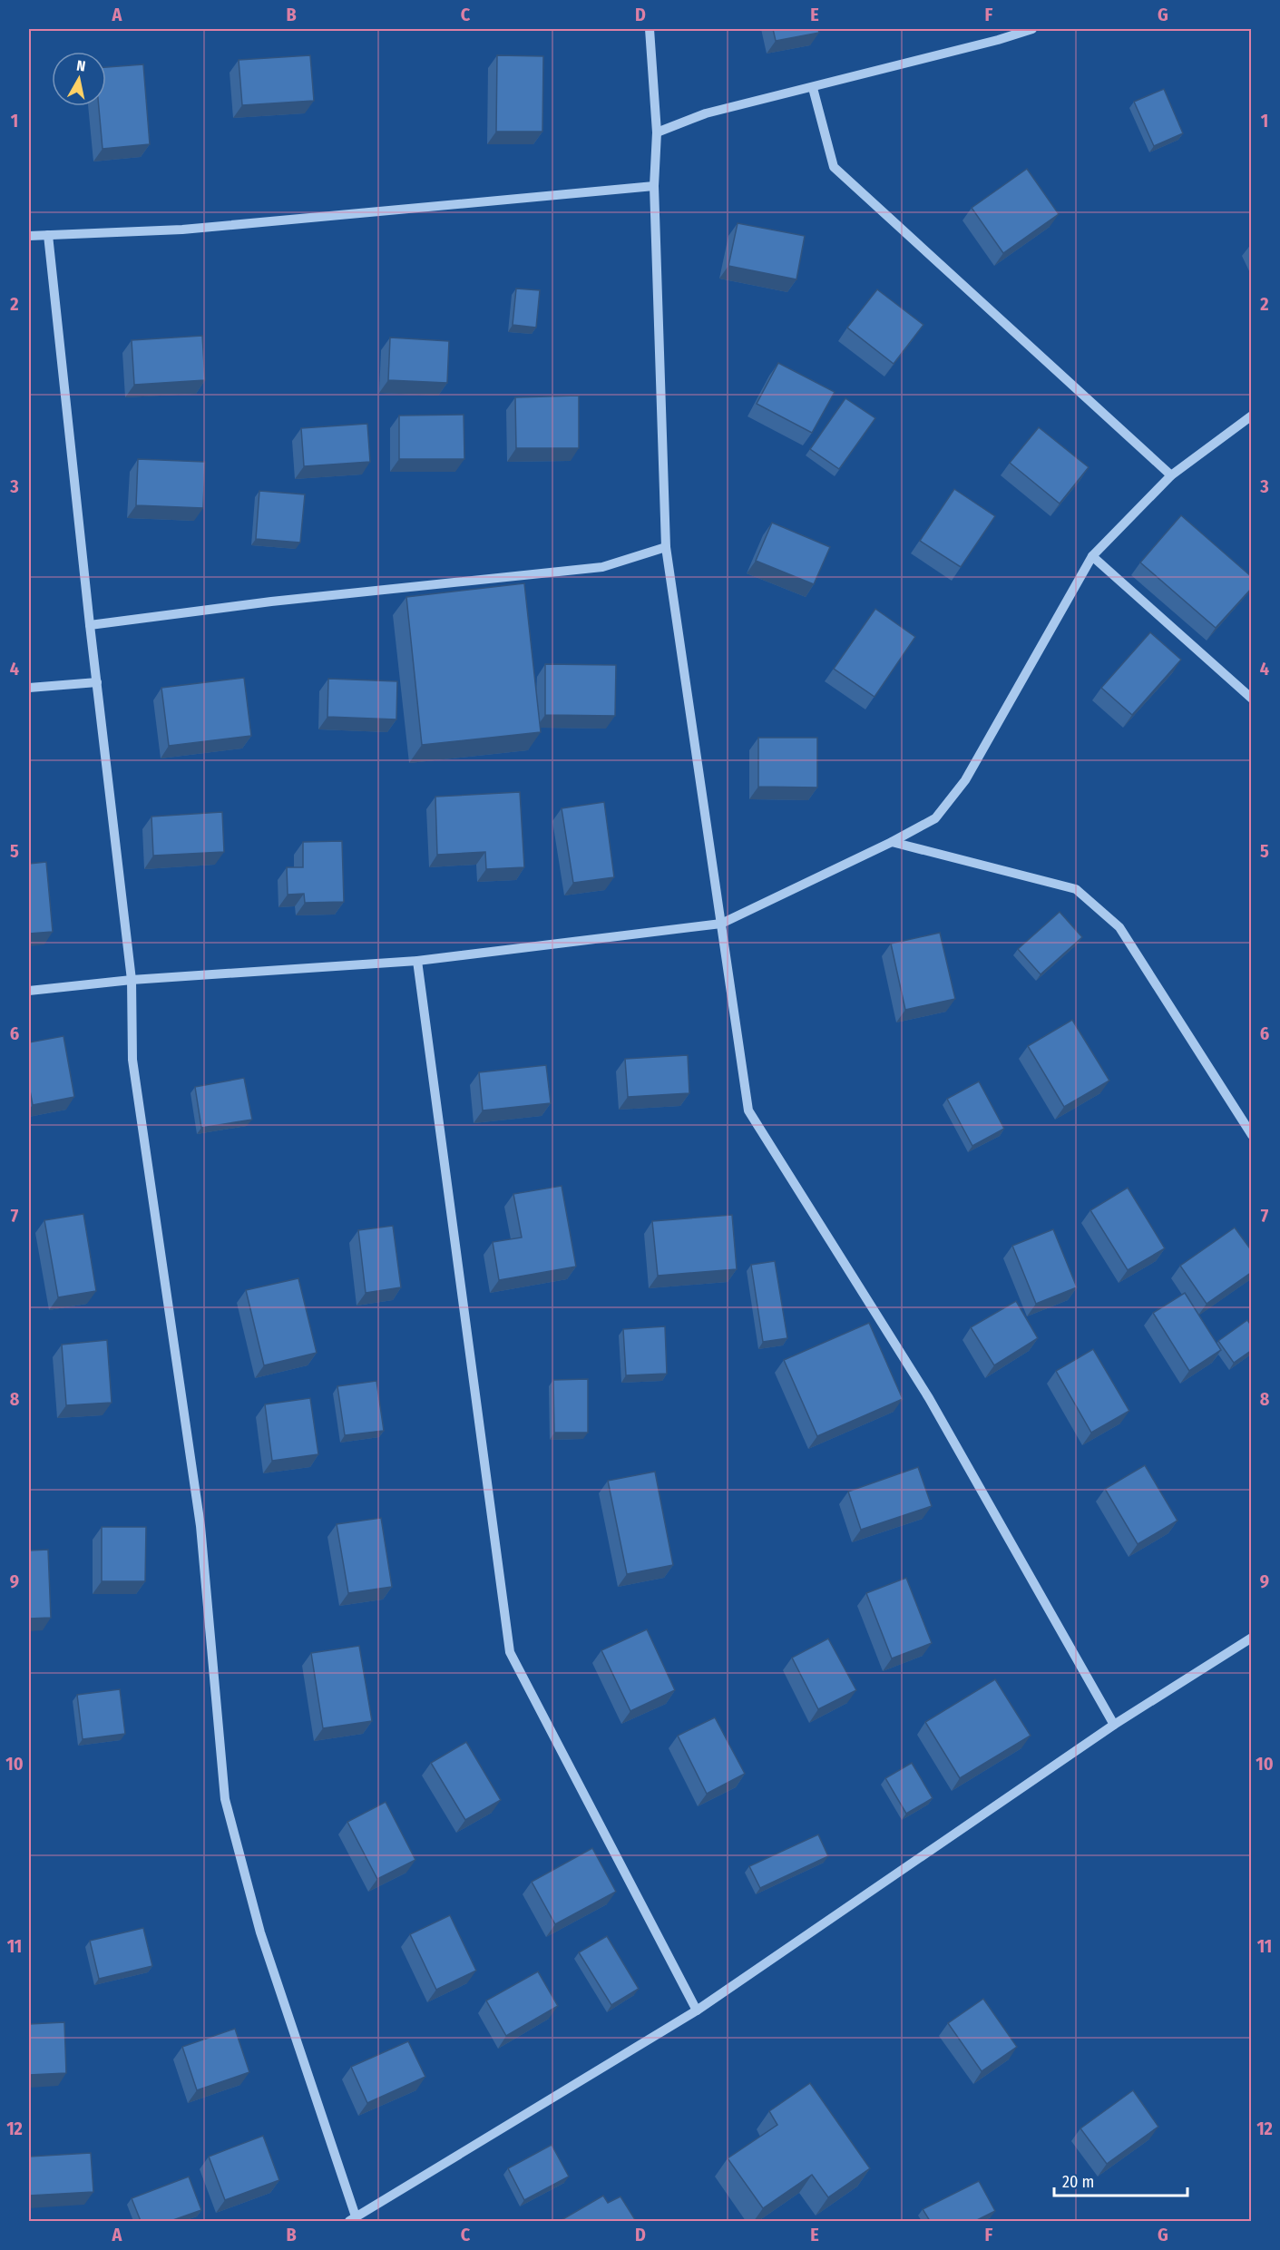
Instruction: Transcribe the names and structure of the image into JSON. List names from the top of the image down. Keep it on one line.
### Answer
{"scale_bar":"20 m","north":"top","grid":{"columns":["A","B","C","D","E","F","G"],"rows":["1","2","3","4","5","6","7","8","9","10","11","12"]}}
